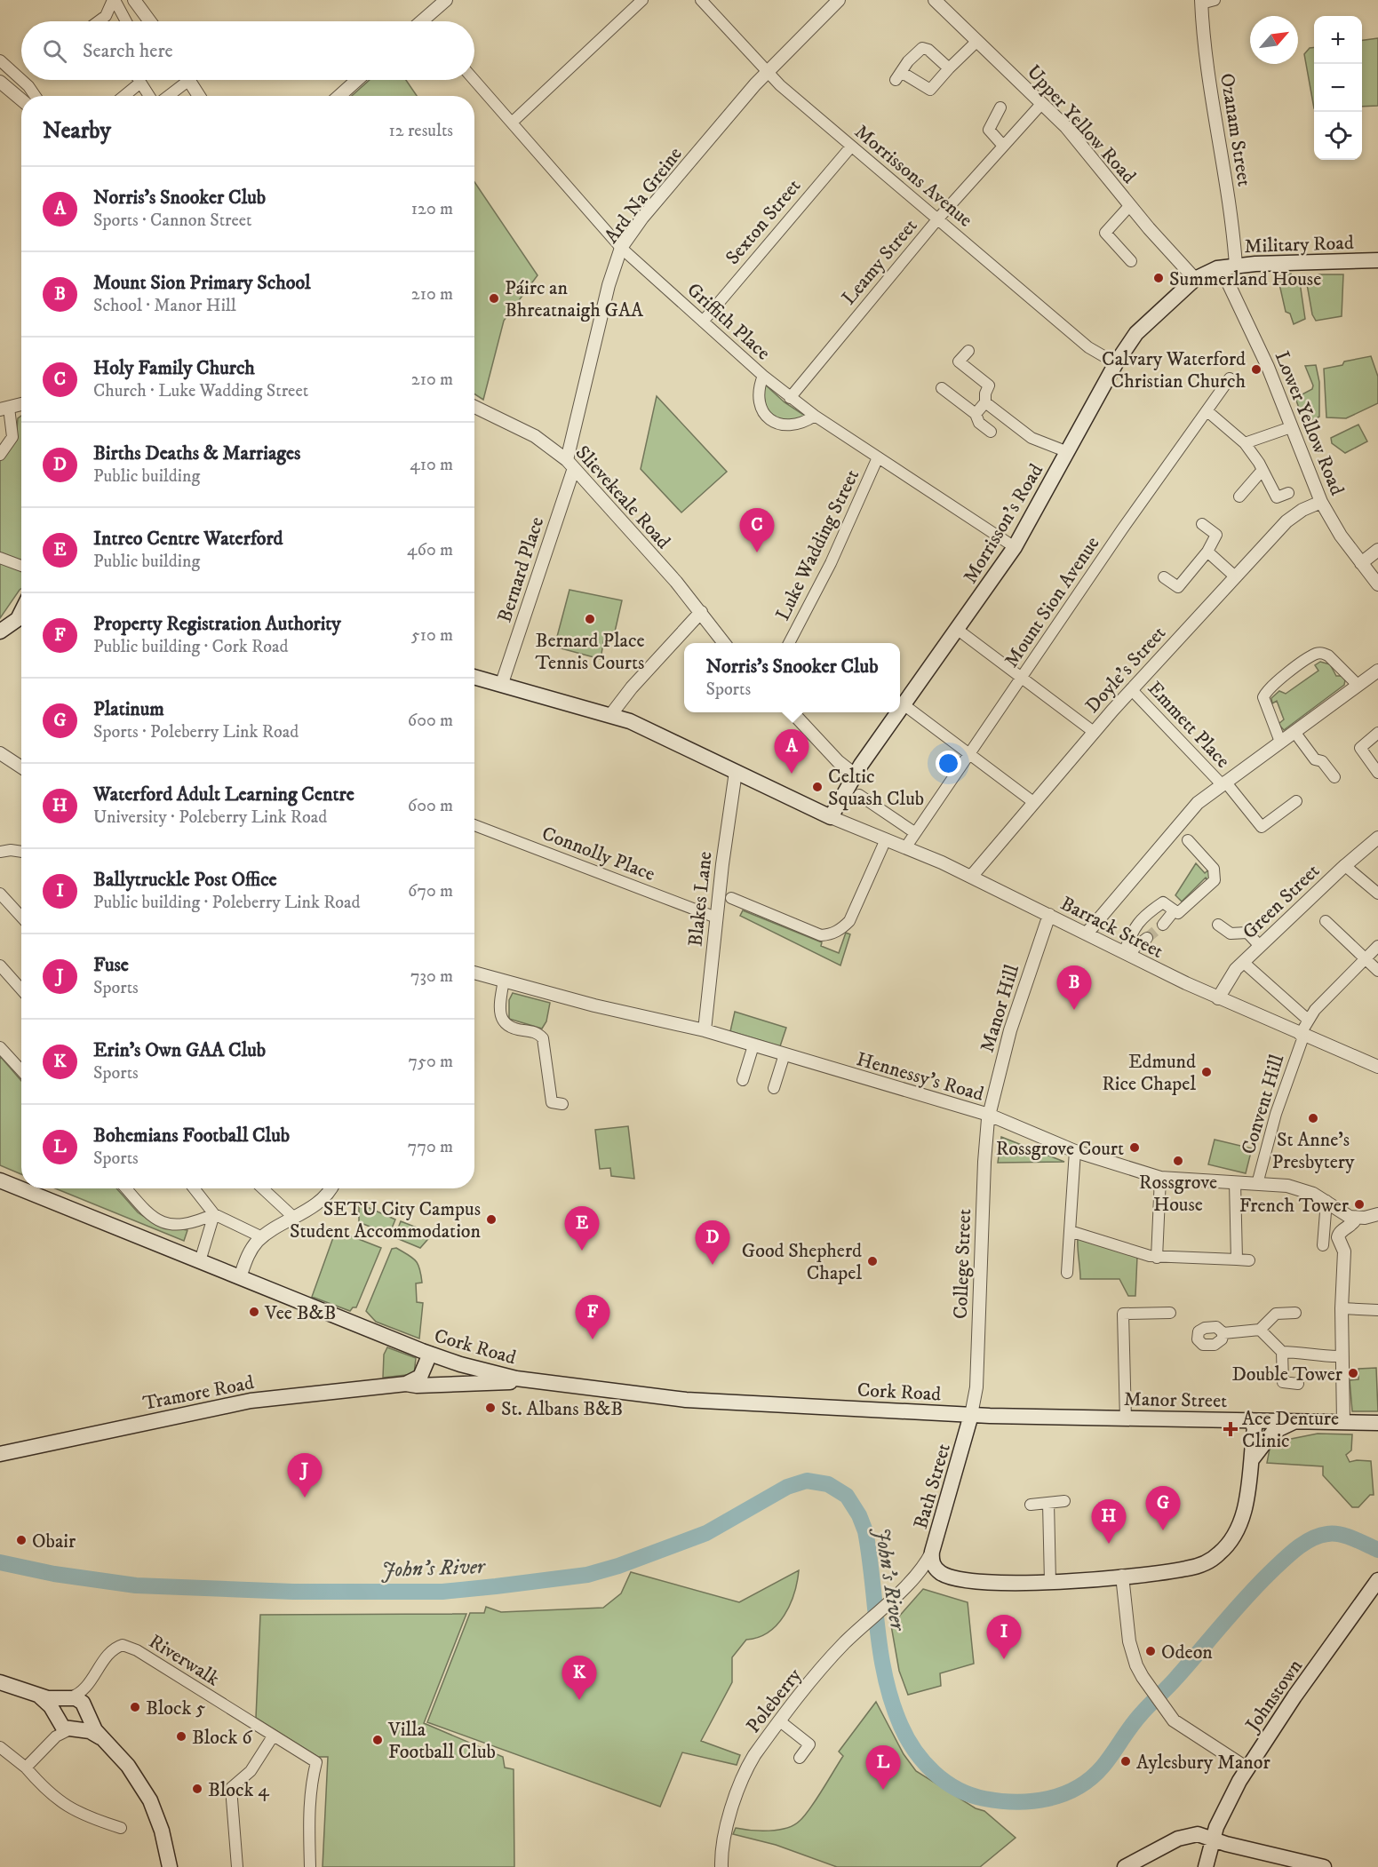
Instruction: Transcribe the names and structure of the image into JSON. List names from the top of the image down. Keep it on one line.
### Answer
{"streets":{"main road":["Military Road","Morrisson's Road","Cork Road","Tramore Road","Manor Street","Bath Street","Johnstown"],"street":["Upper Yellow Road","Ozanam Street","Morrissons Avenue","Ard Na Greine","Sexton Street","Leamy Street","Griffith Place","Lower Yellow Road","Slievekeale Road","Luke Wadding Street","Bernard Place","Mount Sion Avenue","Doyle's Street","Emmett Place","Connolly Place","Blakes Lane","Green Street","Barrack Street","Manor Hill","Hennessy's Road","Convent Hill","College Street","Riverwalk","Poleberry"]},"crossings":[["Upper Yellow Road","Leamy Street"],["Upper Yellow Road","Morrisson's Road"],["Ozanam Street","Military Road"],["Ozanam Street","Lower Yellow Road"],["Ozanam Street","Morrisson's Road"],["Morrissons Avenue","Ard Na Greine"],["Morrissons Avenue","Sexton Street"],["Morrissons Avenue","Leamy Street"],["Morrissons Avenue","Morrisson's Road"],["Ard Na Greine","Griffith Place"],["Ard Na Greine","Slievekeale Road"],["Ard Na Greine","Bernard Place"],["Sexton Street","Griffith Place"],["Military Road","Lower Yellow Road"],["Military Road","Morrisson's Road"],["Leamy Street","Griffith Place"],["Griffith Place","Morrisson's Road"],["Griffith Place","Luke Wadding Street"],["Lower Yellow Road","Morrisson's Road"],["Lower Yellow Road","Doyle's Street"],["Slievekeale Road","Bernard Place"],["Morrisson's Road","Barrack Street"],["Mount Sion Avenue","Barrack Street"],["Doyle's Street","Emmett Place"],["Doyle's Street","Barrack Street"],["Connolly Place","Blakes Lane"],["Blakes Lane","Hennessy's Road"],["Green Street","Barrack Street"],["Barrack Street","Manor Hill"],["Barrack Street","Convent Hill"],["Manor Hill","Hennessy's Road"],["Manor Hill","College Street"],["Hennessy's Road","Convent Hill"],["Hennessy's Road","College Street"],["College Street","Cork Road"],["College Street","Manor Street"],["College Street","Bath Street"],["Cork Road","Tramore Road"],["Cork Road","Manor Street"],["Cork Road","Bath Street"],["Manor Street","Bath Street"],["Bath Street","Poleberry"]],"water":["John's River"],"places":{"other":["Summerland House","Páirc an Bhreatnaigh GAA","Calvary Waterford Christian Church","Bernard Place Tennis Courts","Celtic Squash Club","Edmund Rice Chapel","St Anne’s Presbytery","Rossgrove Court","Rossgrove House","French Tower","SETU City Campus Student Accommodation","Good Shepherd Chapel","Vee B&B","Double Tower","St. Albans B&B","Obair","Odeon","Block 5","Block 6","Villa Football Club","Aylesbury Manor","Block 4"],"health":["Ace Denture Clinic"]},"north":"top right","page":{"map_buttons":["+","−"],"search":"Search here","heading":["Nearby","12 results"],"list":[{"mark":"A","name":"Norris's Snooker Club","note":"Sports · Cannon Street","value":"120 m"},{"mark":"B","name":"Mount Sion Primary School","note":"School · Manor Hill","value":"210 m"},{"mark":"C","name":"Holy Family Church","note":"Church · Luke Wadding Street","value":"210 m"},{"mark":"D","name":"Births Deaths & Marriages","note":"Public building","value":"410 m"},{"mark":"E","name":"Intreo Centre Waterford","note":"Public building","value":"460 m"},{"mark":"F","name":"Property Registration Authority","note":"Public building · Cork Road","value":"510 m"},{"mark":"G","name":"Platinum","note":"Sports · Poleberry Link Road","value":"600 m"},{"mark":"H","name":"Waterford Adult Learning Centre","note":"University · Poleberry Link Road","value":"600 m"},{"mark":"I","name":"Ballytruckle Post Office","note":"Public building · Poleberry Link Road","value":"670 m"},{"mark":"J","name":"Fuse","note":"Sports","value":"730 m"},{"mark":"K","name":"Erin's Own GAA Club","note":"Sports","value":"750 m"},{"mark":"L","name":"Bohemians Football Club","note":"Sports","value":"770 m"}],"pins":["C","A","B","E","D","F","J","G","H","I","K","L"],"popup":["Norris's Snooker Club","Sports"]}}
